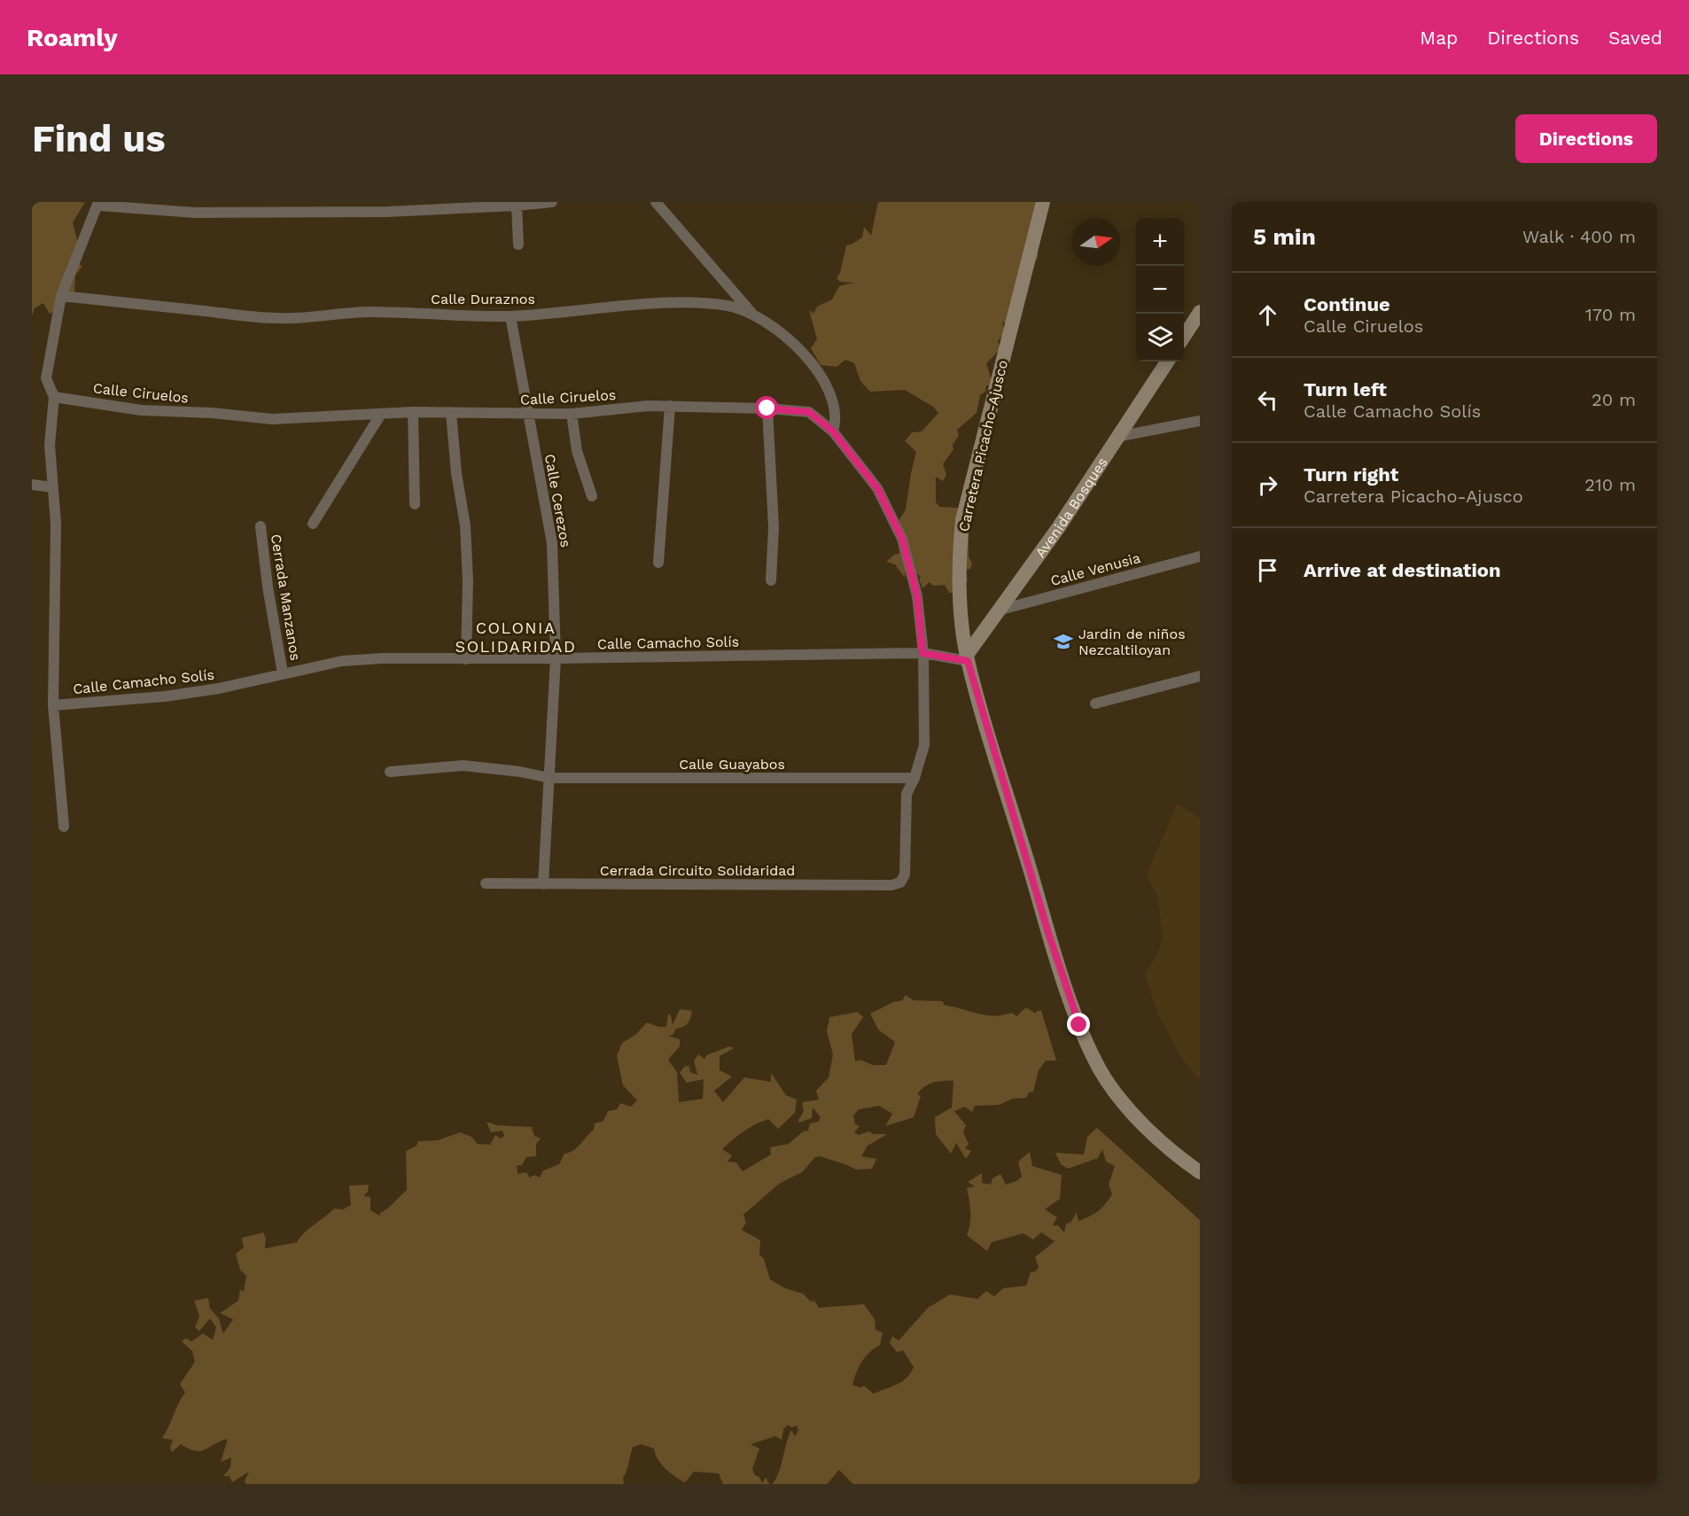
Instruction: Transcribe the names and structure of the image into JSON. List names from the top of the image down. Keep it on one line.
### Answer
{"streets":{"main road":["Carretera Picacho-Ajusco","Avenida Bosques"],"street":["Calle Duraznos","Calle Ciruelos","Calle Cerezos","Calle Venusia","Cerrada Manzanos","Calle Camacho Solís","Calle Guayabos","Cerrada Circuito Solidaridad"]},"crossings":[["Calle Duraznos","Calle Ciruelos"],["Calle Duraznos","Calle Cerezos"],["Calle Ciruelos","Calle Cerezos"],["Calle Ciruelos","Calle Camacho Solís"],["Calle Ciruelos","Calle Guayabos"],["Calle Ciruelos","Cerrada Circuito Solidaridad"],["Carretera Picacho-Ajusco","Avenida Bosques"],["Carretera Picacho-Ajusco","Calle Camacho Solís"],["Calle Cerezos","Calle Camacho Solís"],["Calle Cerezos","Calle Guayabos"],["Calle Cerezos","Cerrada Circuito Solidaridad"],["Avenida Bosques","Calle Venusia"],["Avenida Bosques","Calle Camacho Solís"],["Cerrada Manzanos","Calle Camacho Solís"]],"districts":["COLONIA SOLIDARIDAD"],"places":{"school or university":["Jardin de niños Nezcaltiloyan"]},"north":"right","page":{"header":"Roamly","nav":["Map","Directions","Saved"],"buttons":"Directions","title":"Find us","heading":["5 min","Walk · 400 m"],"map_buttons":["+","−"],"list":[["Continue","Calle Ciruelos","170 m"],["Turn left","Calle Camacho Solís","20 m"],["Turn right","Carretera Picacho-Ajusco","210 m"],"Arrive at destination"]}}
